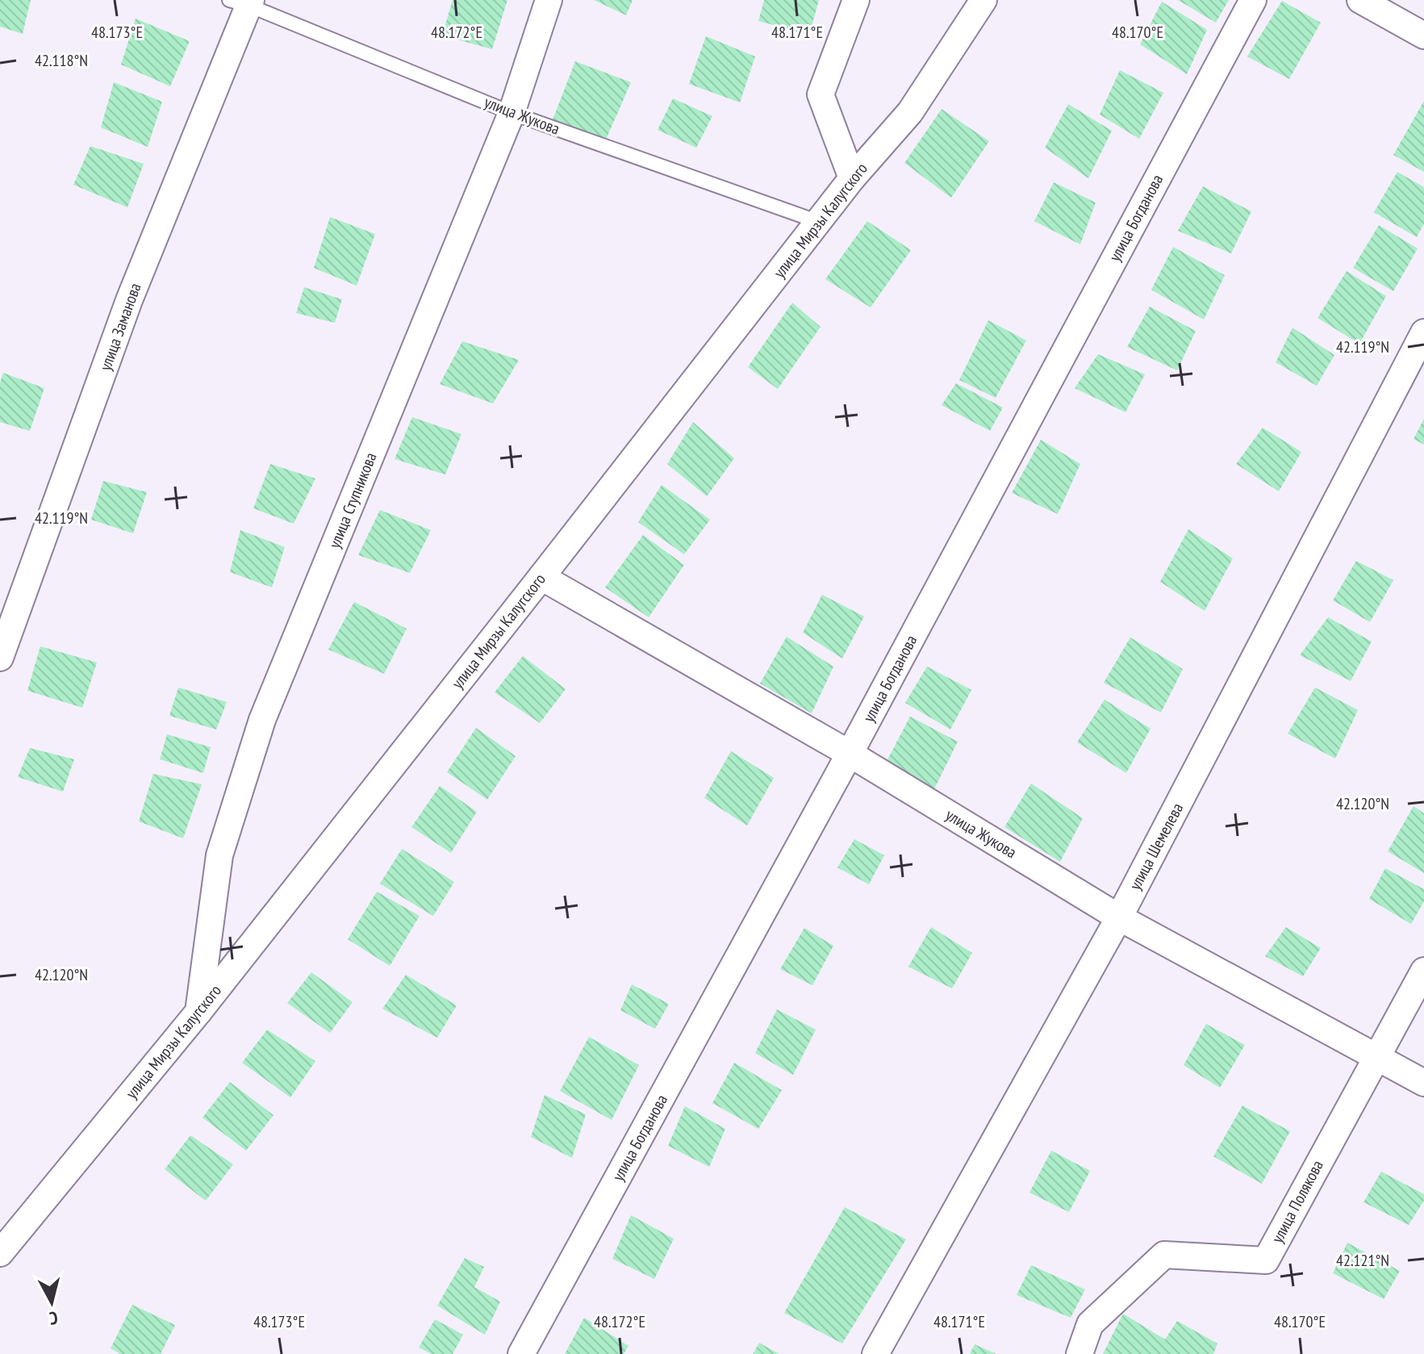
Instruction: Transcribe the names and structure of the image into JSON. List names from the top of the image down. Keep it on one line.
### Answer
{"streets":{"street":["улица Жукова","улица Богданова","улица Мирзы Калугского","улица Заманова","улица Ступникова","улица Шемелева","улица Полякова"]},"crossings":[["улица Жукова","улица Богданова"],["улица Жукова","улица Мирзы Калугского"],["улица Жукова","улица Заманова"],["улица Жукова","улица Ступникова"],["улица Жукова","улица Шемелева"],["улица Жукова","улица Полякова"],["улица Мирзы Калугского","улица Ступникова"]],"north":"bottom","coordinates":["48.173°E","48.172°E","48.171°E","48.170°E","42.118°N","42.119°N","42.120°N","42.121°N"]}
